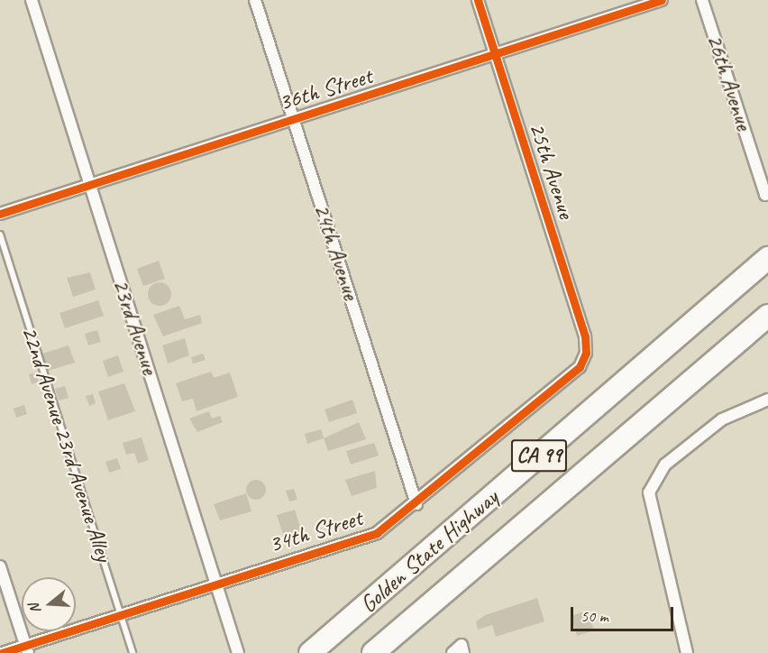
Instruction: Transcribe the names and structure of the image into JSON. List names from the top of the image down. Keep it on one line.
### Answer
{"streets":{"highway":["CA 99","Golden State Highway"],"street":["26th Avenue","36th Street","25th Avenue","24th Avenue","23rd Avenue","34th Street"],"lane":["22nd Avenue 23rd Avenue Alley"]},"crossings":[["36th Street","25th Avenue"],["36th Street","24th Avenue"],["36th Street","23rd Avenue"],["25th Avenue","34th Street"],["24th Avenue","34th Street"],["23rd Avenue","34th Street"],["22nd Avenue 23rd Avenue Alley","34th Street"]],"scale_bar":"50 m","north":"left"}
